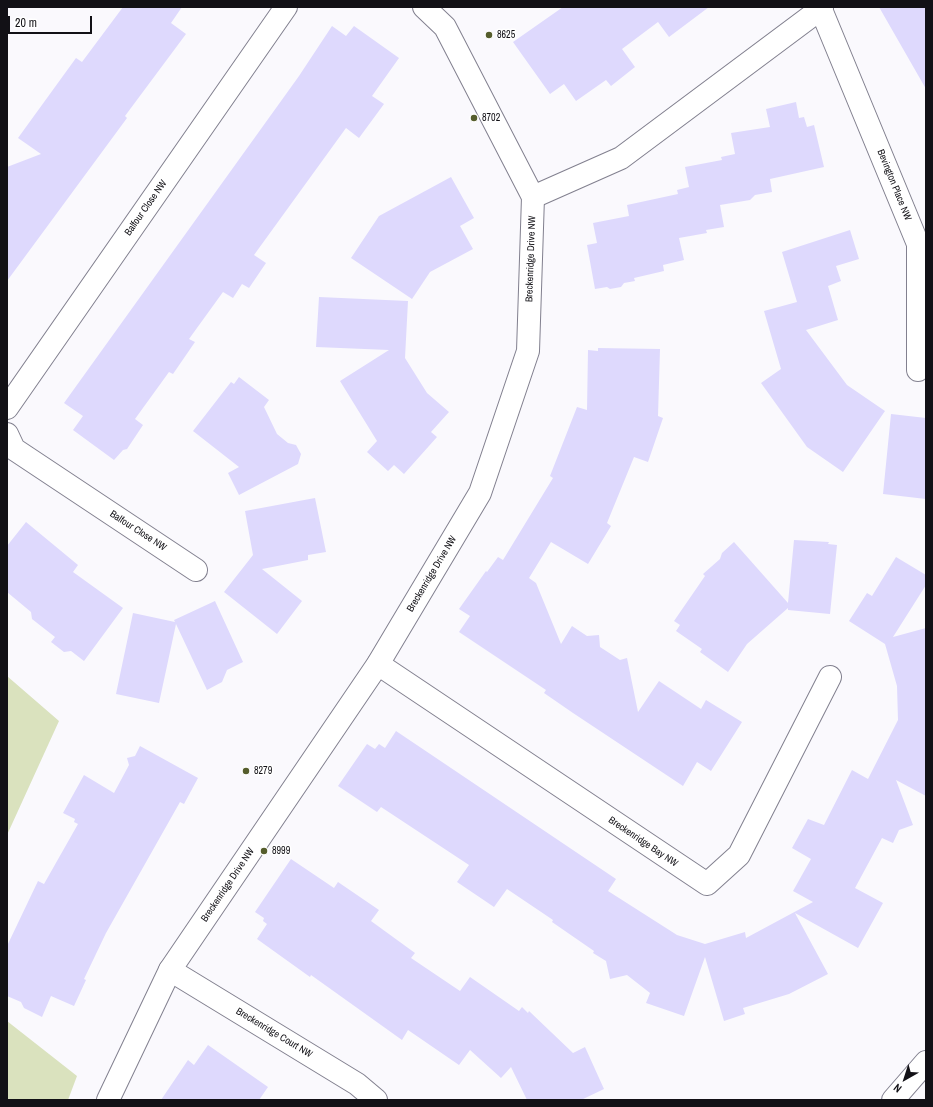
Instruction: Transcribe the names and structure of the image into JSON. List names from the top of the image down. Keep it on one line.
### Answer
{"streets":{"street":["Bevington Place NW","Balfour Close NW","Breckenridge Drive NW","Breckenridge Bay NW","Breckenridge Court NW"]},"crossings":[["Bevington Place NW","Breckenridge Drive NW"],["Breckenridge Drive NW","Breckenridge Bay NW"],["Breckenridge Drive NW","Breckenridge Court NW"]],"places":["8625","8702","8279","8999"],"scale_bar":"20 m","north":"bottom left"}
